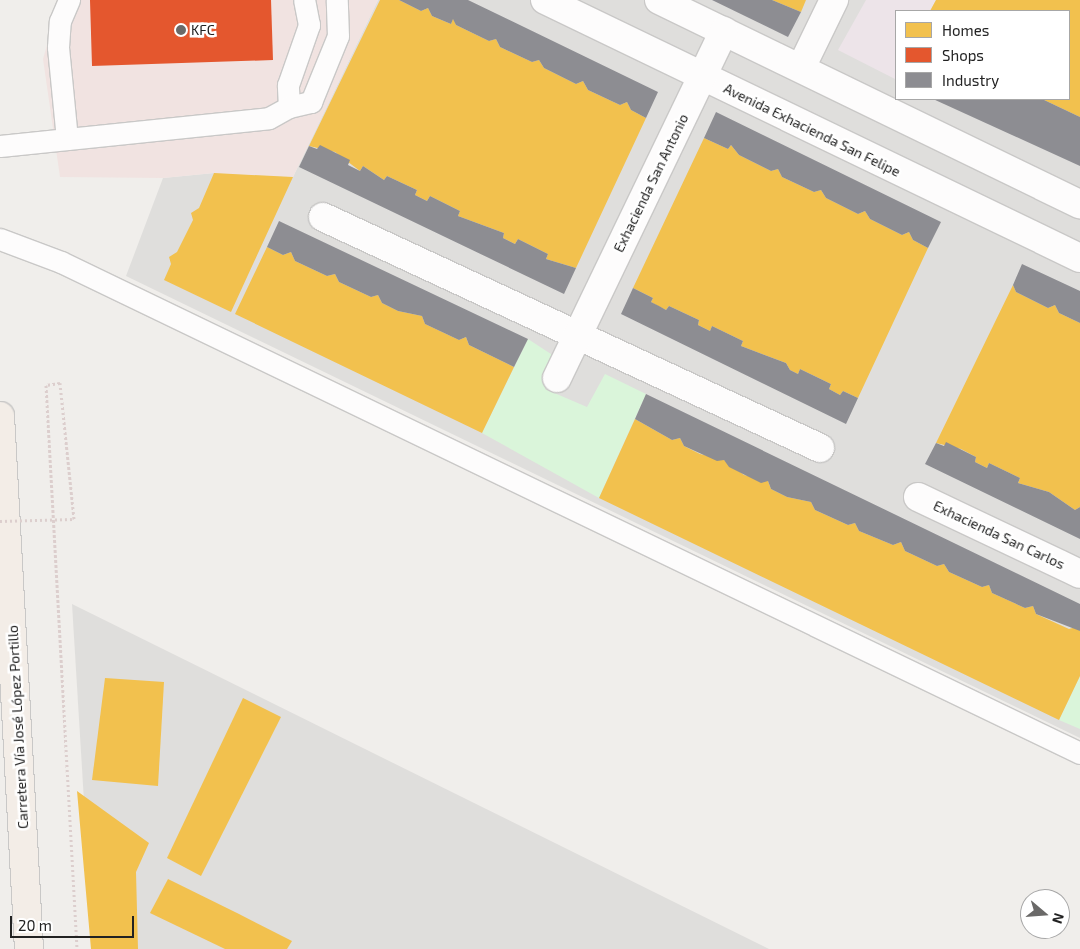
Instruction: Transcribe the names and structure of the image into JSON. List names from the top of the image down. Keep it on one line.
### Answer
{"streets":{"main road":["Carretera Vía José López Portillo"],"street":["Avenida Exhacienda San Felipe","Exhacienda San Antonio","Exhacienda San Carlos"]},"crossings":[["Avenida Exhacienda San Felipe","Exhacienda San Antonio"]],"places":["KFC"],"legend":["Homes","Shops","Industry"],"scale_bar":"20 m","north":"right"}
